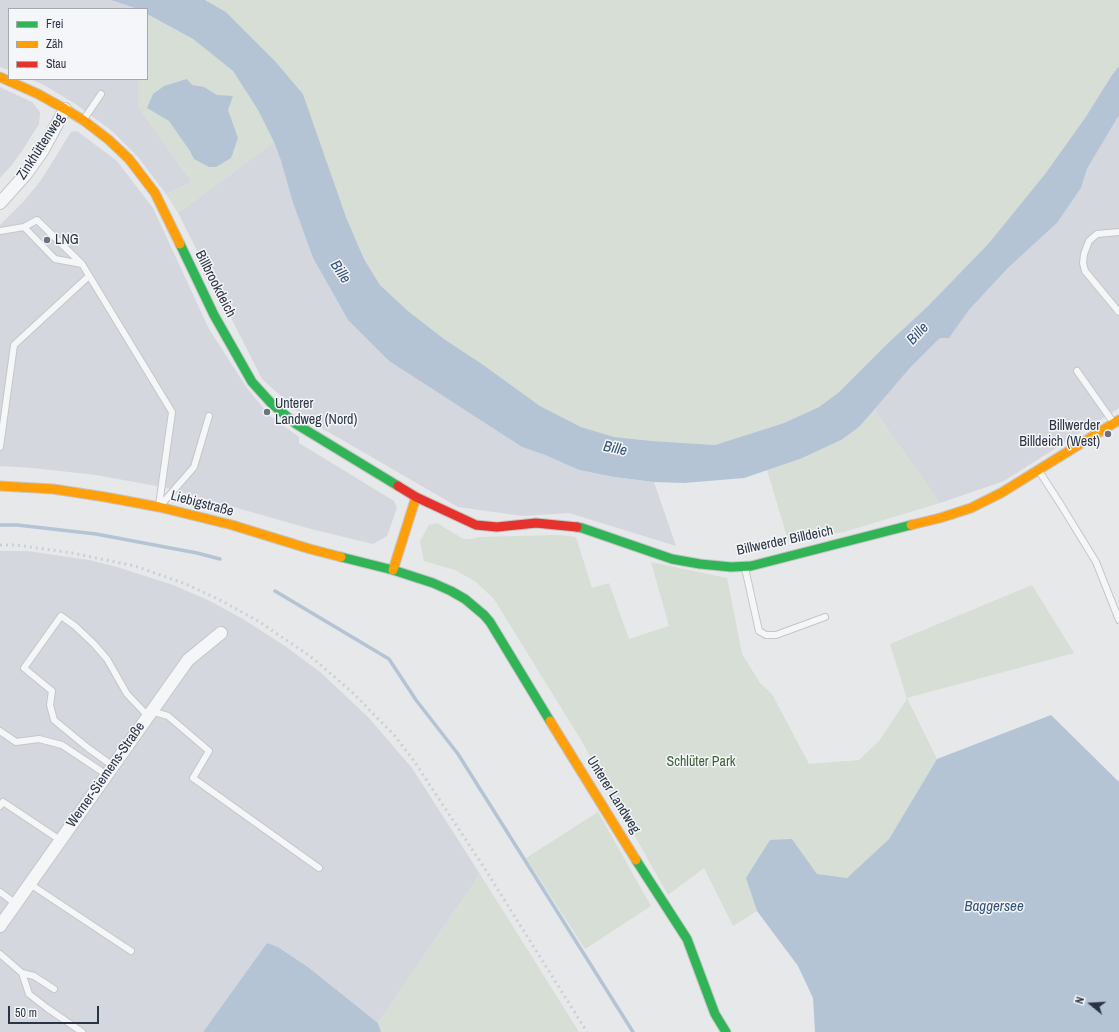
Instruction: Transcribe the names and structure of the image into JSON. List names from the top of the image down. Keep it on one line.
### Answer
{"streets":{"street":["Zinkhüttenweg","Billbrookdeich","Liebigstraße","Billwerder Billdeich","Werner-Siemens-Straße","Unterer Landweg"]},"crossings":[["Zinkhüttenweg","Billbrookdeich"],["Billbrookdeich","Billwerder Billdeich"],["Liebigstraße","Unterer Landweg"]],"water":["Bille","Baggersee"],"parks":["Schlüter Park"],"places":["LNG","Unterer Landweg (Nord)","Billwerder Billdeich (West)"],"legend":["Frei","Zäh","Stau"],"scale_bar":"50 m","north":"left"}
